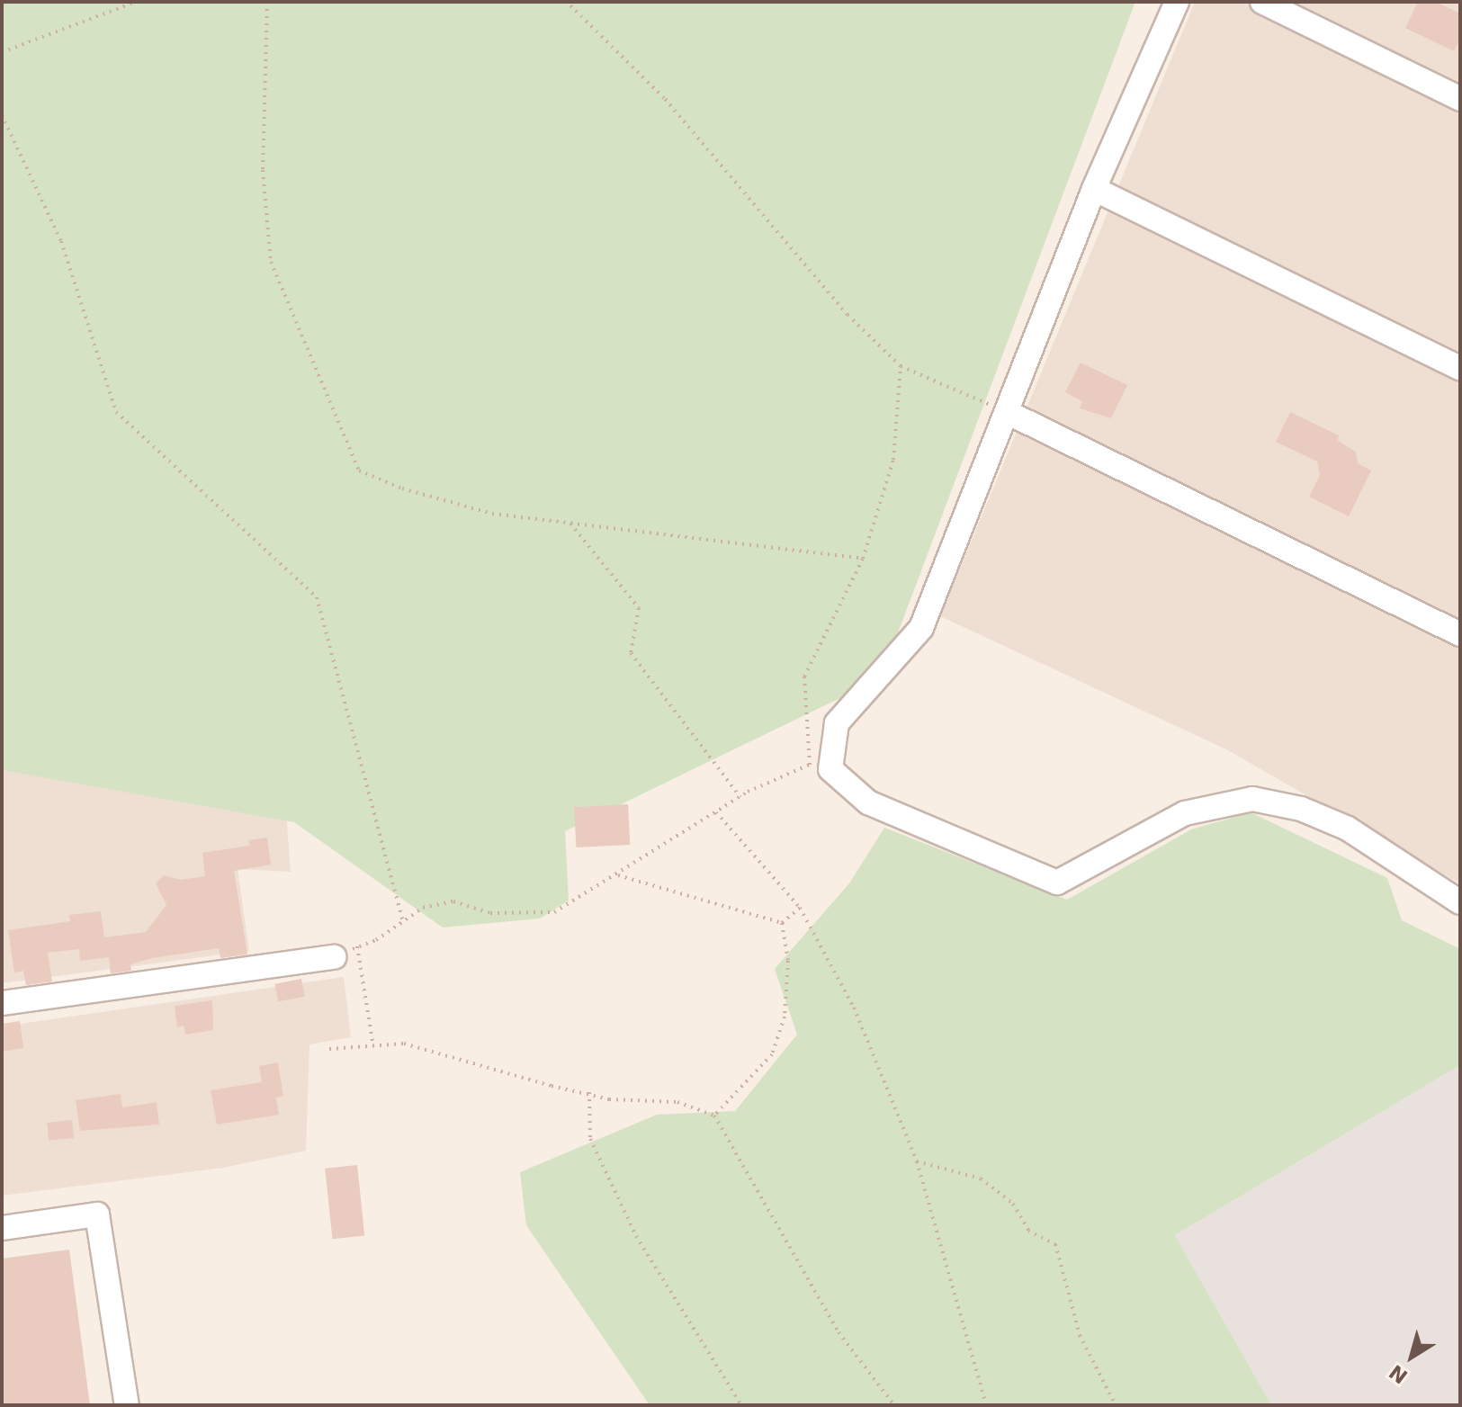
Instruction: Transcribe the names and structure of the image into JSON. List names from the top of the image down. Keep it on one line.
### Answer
{"north":"bottom left"}
